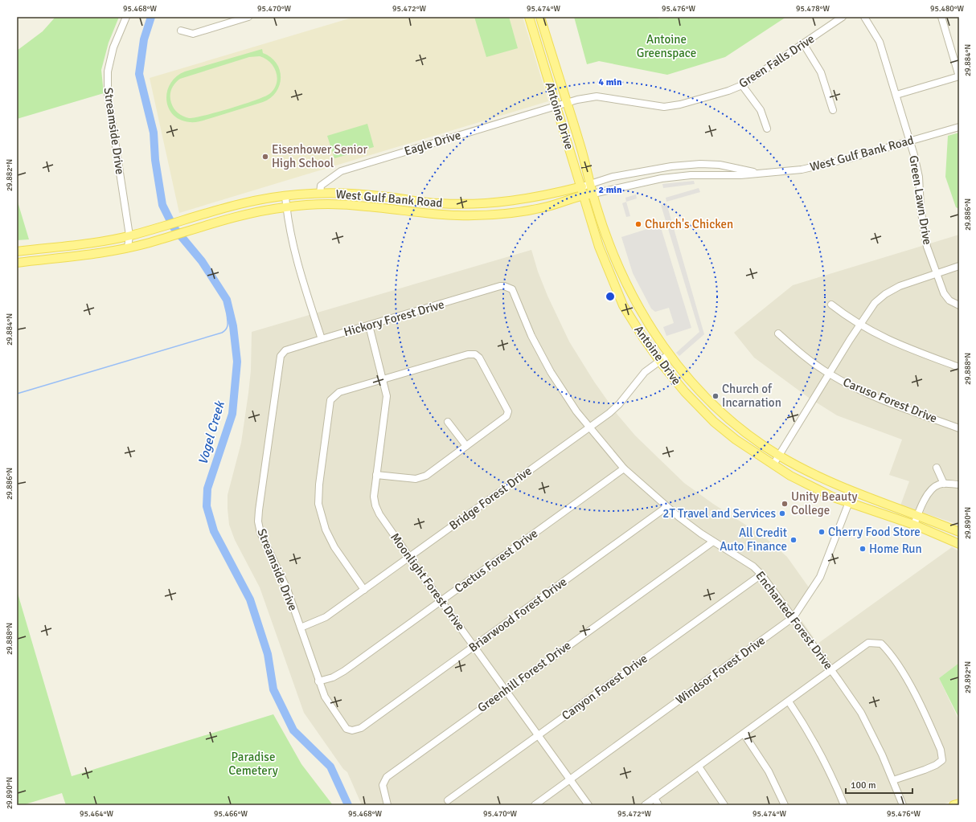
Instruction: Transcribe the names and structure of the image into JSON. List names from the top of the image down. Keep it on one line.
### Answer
{"streets":{"main road":["Antoine Drive","West Gulf Bank Road"],"street":["Green Falls Drive","Streamside Drive","Eagle Drive","Green Lawn Drive","Hickory Forest Drive","Caruso Forest Drive","Bridge Forest Drive","Cactus Forest Drive","Moonlight Forest Drive","Briarwood Forest Drive","Enchanted Forest Drive","Windsor Forest Drive","Greenhill Forest Drive","Canyon Forest Drive"]},"crossings":[["Green Falls Drive","Antoine Drive"],["Green Falls Drive","Eagle Drive"],["Antoine Drive","Eagle Drive"],["Antoine Drive","West Gulf Bank Road"],["Antoine Drive","Bridge Forest Drive"],["Antoine Drive","Windsor Forest Drive"],["Streamside Drive","West Gulf Bank Road"],["Streamside Drive","Hickory Forest Drive"],["Streamside Drive","Bridge Forest Drive"],["Streamside Drive","Cactus Forest Drive"],["Streamside Drive","Briarwood Forest Drive"],["Eagle Drive","West Gulf Bank Road"],["West Gulf Bank Road","Green Lawn Drive"],["Hickory Forest Drive","Moonlight Forest Drive"],["Hickory Forest Drive","Enchanted Forest Drive"],["Bridge Forest Drive","Moonlight Forest Drive"],["Bridge Forest Drive","Enchanted Forest Drive"],["Cactus Forest Drive","Moonlight Forest Drive"],["Cactus Forest Drive","Enchanted Forest Drive"],["Moonlight Forest Drive","Briarwood Forest Drive"],["Moonlight Forest Drive","Windsor Forest Drive"],["Moonlight Forest Drive","Greenhill Forest Drive"],["Moonlight Forest Drive","Canyon Forest Drive"],["Briarwood Forest Drive","Enchanted Forest Drive"],["Enchanted Forest Drive","Windsor Forest Drive"],["Enchanted Forest Drive","Greenhill Forest Drive"],["Enchanted Forest Drive","Canyon Forest Drive"]],"water":["Vogel Creek"],"parks":["Antoine Greenspace","Paradise Cemetery"],"places":["Eisenhower Senior High School","Church's Chicken","Church of Incarnation","Unity Beauty College","2T Travel and Services","Cherry Food Store","All Credit Auto Finance","Home Run"],"scale_bar":"100 m","coordinates":["95.468°W","95.470°W","95.472°W","95.474°W","95.476°W","95.478°W","95.480°W","29.884°N","29.882°N","29.886°N","29.888°N","29.890°N","29.892°N","95.464°W","95.466°W"],"rings":["4 min","2 min"]}
